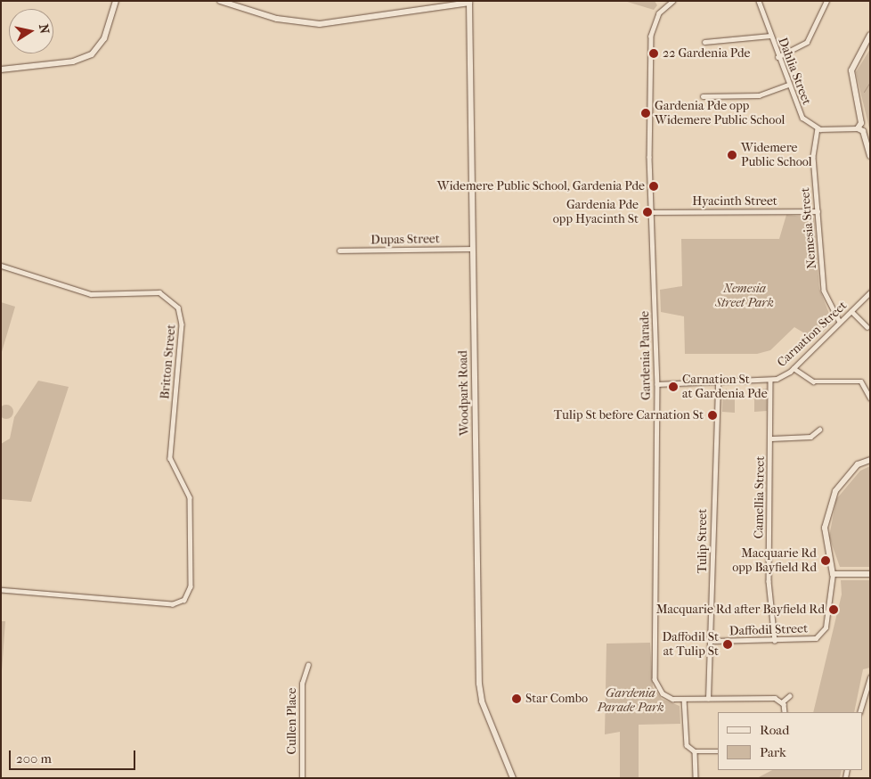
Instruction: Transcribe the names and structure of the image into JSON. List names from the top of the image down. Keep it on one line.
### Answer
{"streets":{"street":["Dahlia Street","Hyacinth Street","Nemesia Street","Dupas Street","Carnation Street","Gardenia Parade","Britton Street","Woodpark Road","Camellia Street","Tulip Street","Daffodil Street","Cullen Place"]},"crossings":[["Dahlia Street","Nemesia Street"],["Hyacinth Street","Nemesia Street"],["Hyacinth Street","Gardenia Parade"],["Nemesia Street","Carnation Street"],["Dupas Street","Woodpark Road"],["Carnation Street","Gardenia Parade"],["Carnation Street","Camellia Street"],["Carnation Street","Tulip Street"],["Gardenia Parade","Tulip Street"],["Camellia Street","Daffodil Street"],["Tulip Street","Daffodil Street"]],"parks":["Nemesia Street Park","Gardenia Parade Park"],"places":["22 Gardenia Pde","Gardenia Pde opp Widemere Public School","Widemere Public School","Widemere Public School, Gardenia Pde","Gardenia Pde opp Hyacinth St","Carnation St at Gardenia Pde","Tulip St before Carnation St","Macquarie Rd opp Bayfield Rd","Macquarie Rd after Bayfield Rd","Daffodil St at Tulip St","Star Combo"],"legend":["Road","Park"],"scale_bar":"200 m","north":"right"}
